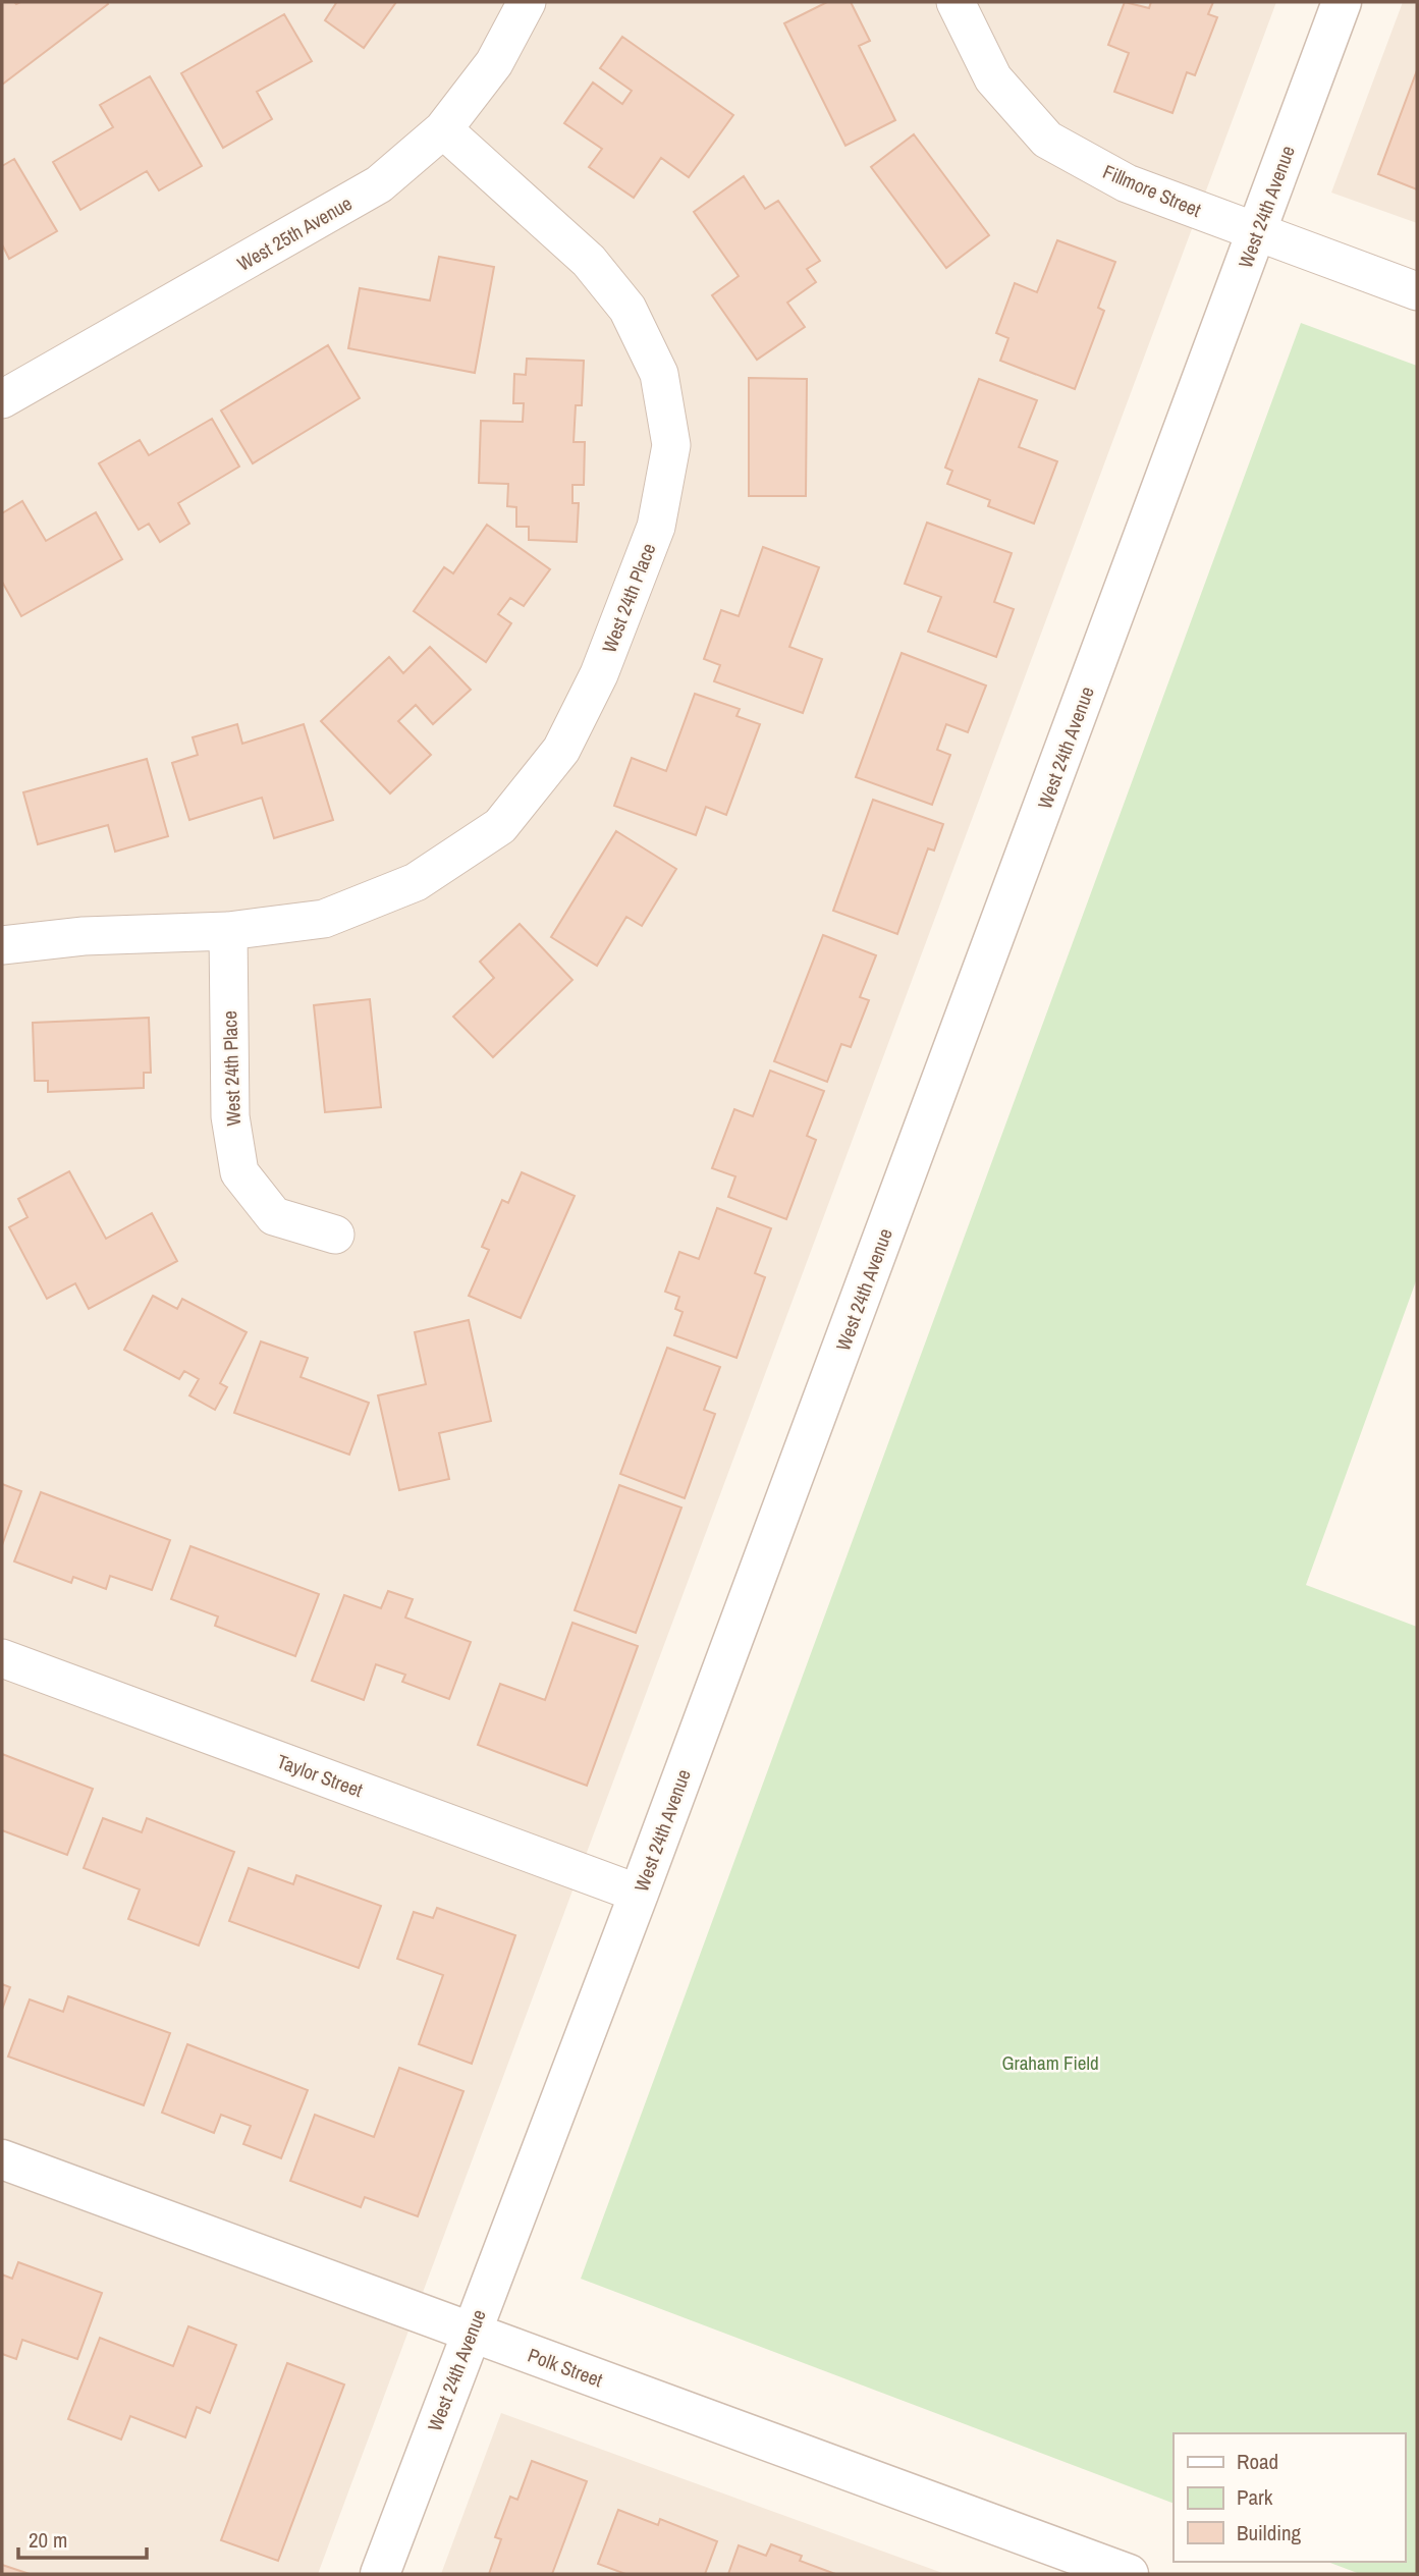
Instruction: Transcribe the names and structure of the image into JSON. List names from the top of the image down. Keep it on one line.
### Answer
{"streets":{"street":["Fillmore Street","West 24th Avenue","West 25th Avenue","West 24th Place","Taylor Street","Polk Street"]},"crossings":[["Fillmore Street","West 24th Avenue"],["West 24th Avenue","Taylor Street"],["West 24th Avenue","Polk Street"],["West 25th Avenue","West 24th Place"]],"parks":["Graham Field"],"legend":["Road","Park","Building"],"scale_bar":"20 m"}
